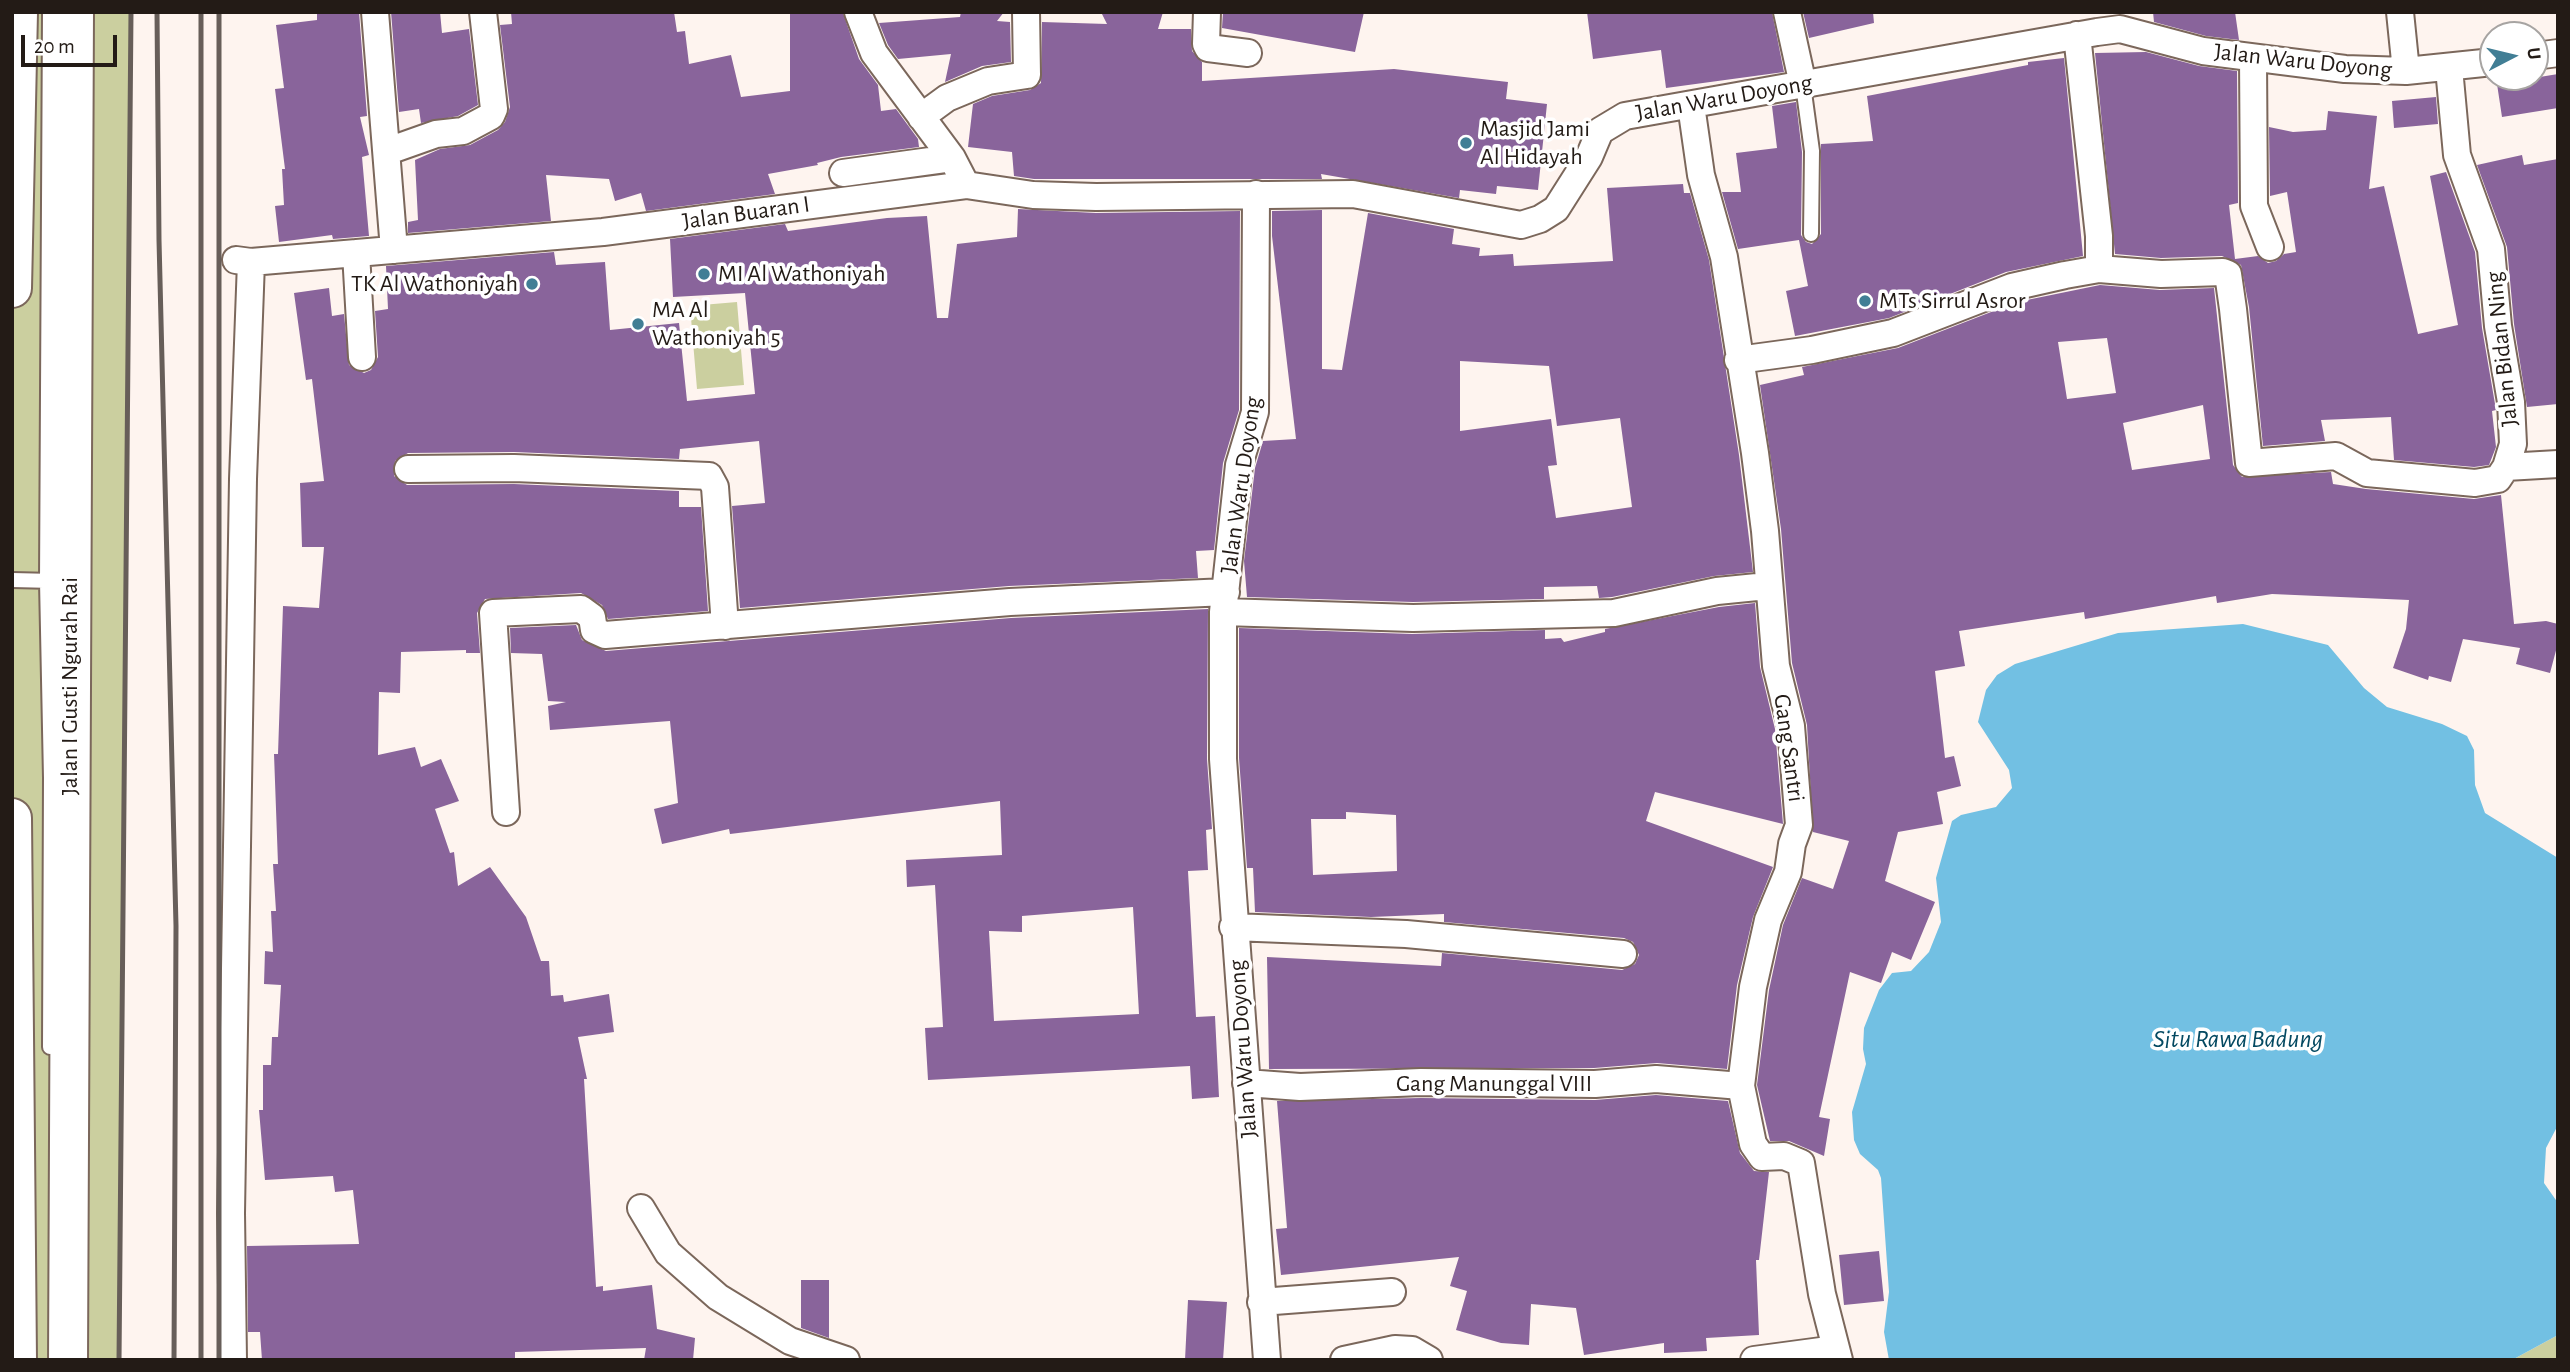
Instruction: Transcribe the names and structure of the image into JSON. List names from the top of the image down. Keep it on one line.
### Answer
{"streets":{"main road":["Jalan I Gusti Ngurah Rai"],"street":["Jalan Waru Doyong","Jalan Buaran I","Jalan Bidan Ning","Gang Santri","Gang Manunggal VIII"]},"crossings":[["Jalan Waru Doyong","Jalan Buaran I"],["Jalan Waru Doyong","Jalan Bidan Ning"],["Jalan Waru Doyong","Gang Santri"],["Jalan Waru Doyong","Gang Manunggal VIII"],["Gang Santri","Gang Manunggal VIII"]],"water":["Situ Rawa Badung"],"places":["Masjid Jami Al Hidayah","MI Al Wathoniyah","TK Al Wathoniyah","MTs Sirrul Asror","MA Al Wathoniyah 5"],"scale_bar":"20 m","north":"right"}
